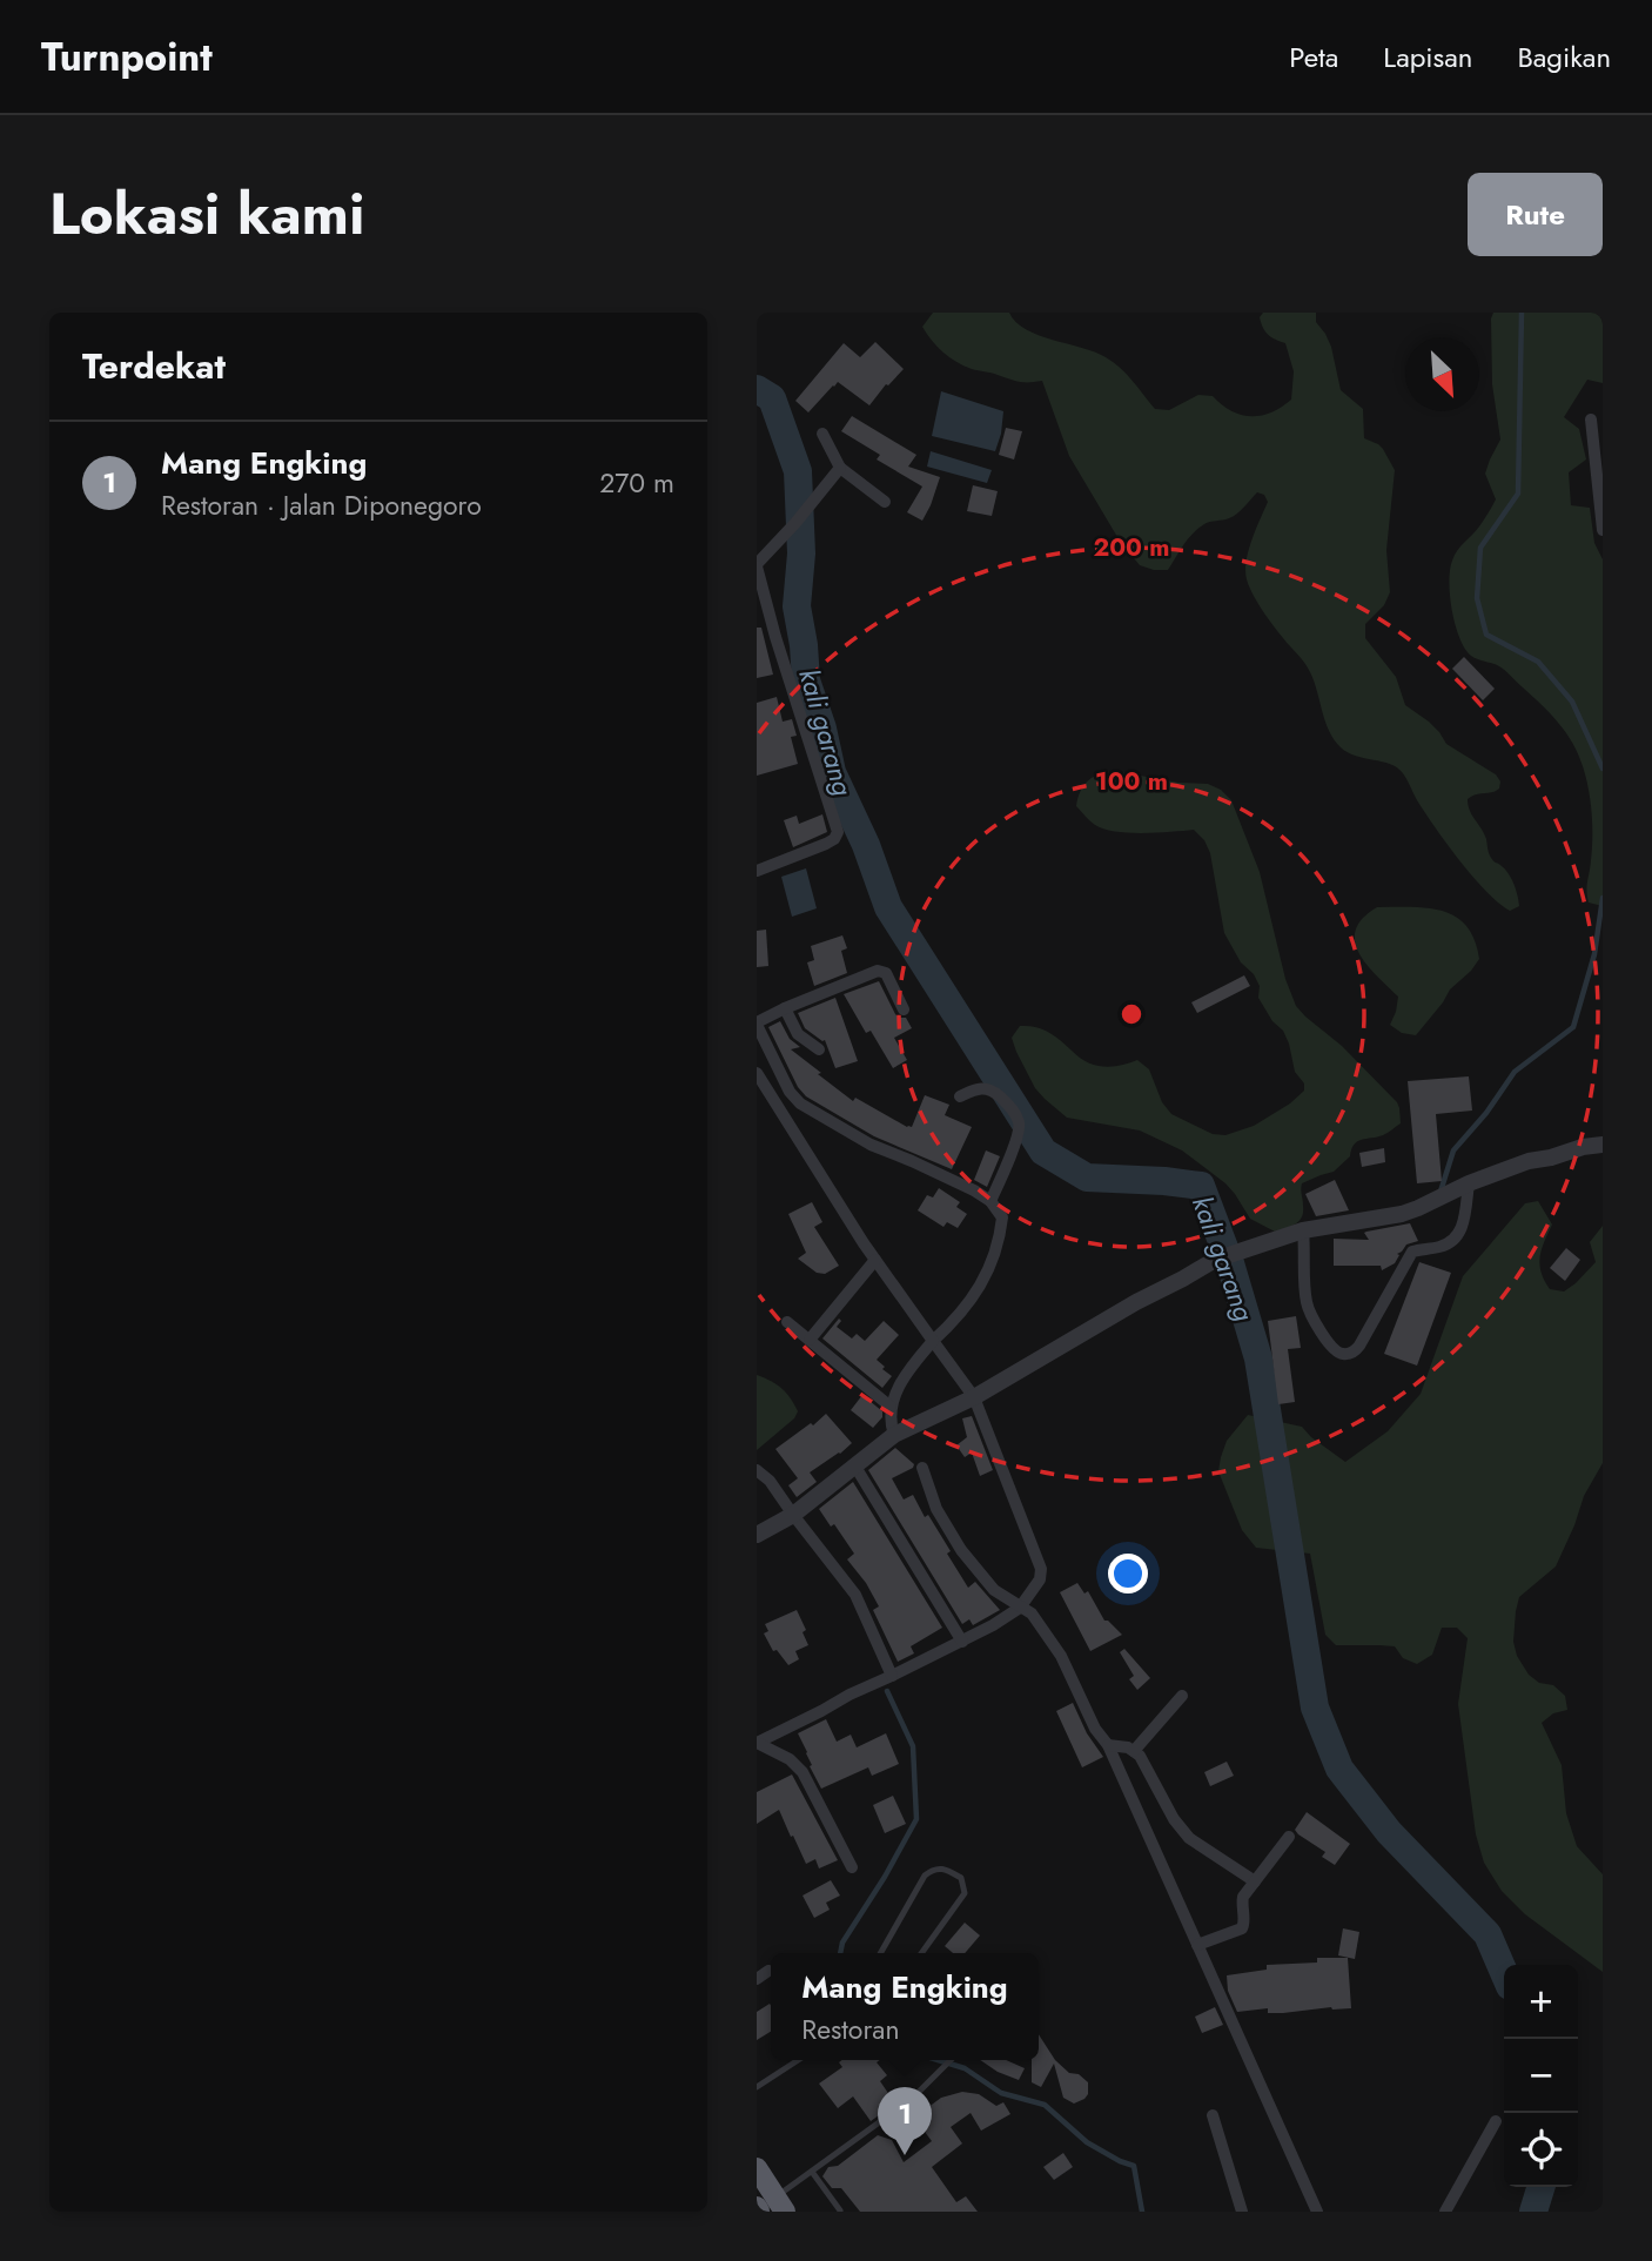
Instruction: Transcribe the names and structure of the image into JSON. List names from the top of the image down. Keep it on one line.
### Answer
{"water":["kali garang"],"north":"bottom right","page":{"header":"Turnpoint","nav":["Peta","Lapisan","Bagikan"],"title":"Lokasi kami","buttons":"Rute","heading":"Terdekat","list":[{"mark":"1","name":"Mang Engking","note":"Restoran · Jalan Diponegoro","value":"270 m"}],"popup":["Mang Engking","Restoran"],"map_buttons":["+","−"],"pins":"1"},"rings":["200 m","100 m"]}
